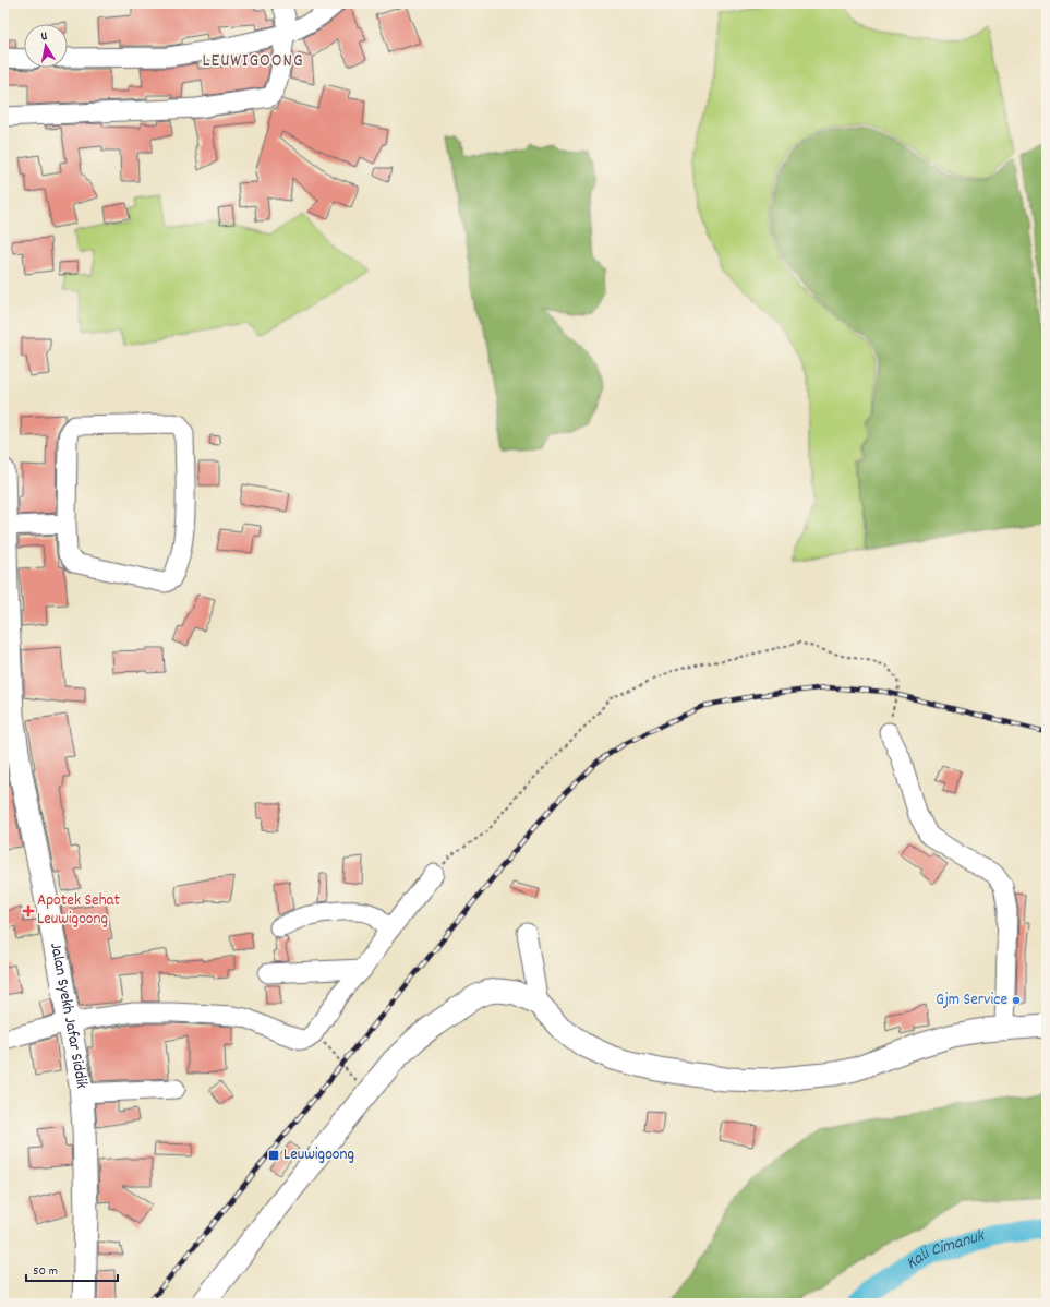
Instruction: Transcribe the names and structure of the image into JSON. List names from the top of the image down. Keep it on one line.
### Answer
{"streets":{"main road":["Jalan Syekh Jafar Siddik"]},"districts":["LEUWIGOONG"],"water":["Kali Cimanuk"],"places":{"health":["Apotek Sehat Leuwigoong"],"other":["Gjm Service"],"transit":["Leuwigoong"]},"scale_bar":"50 m","north":"top"}
